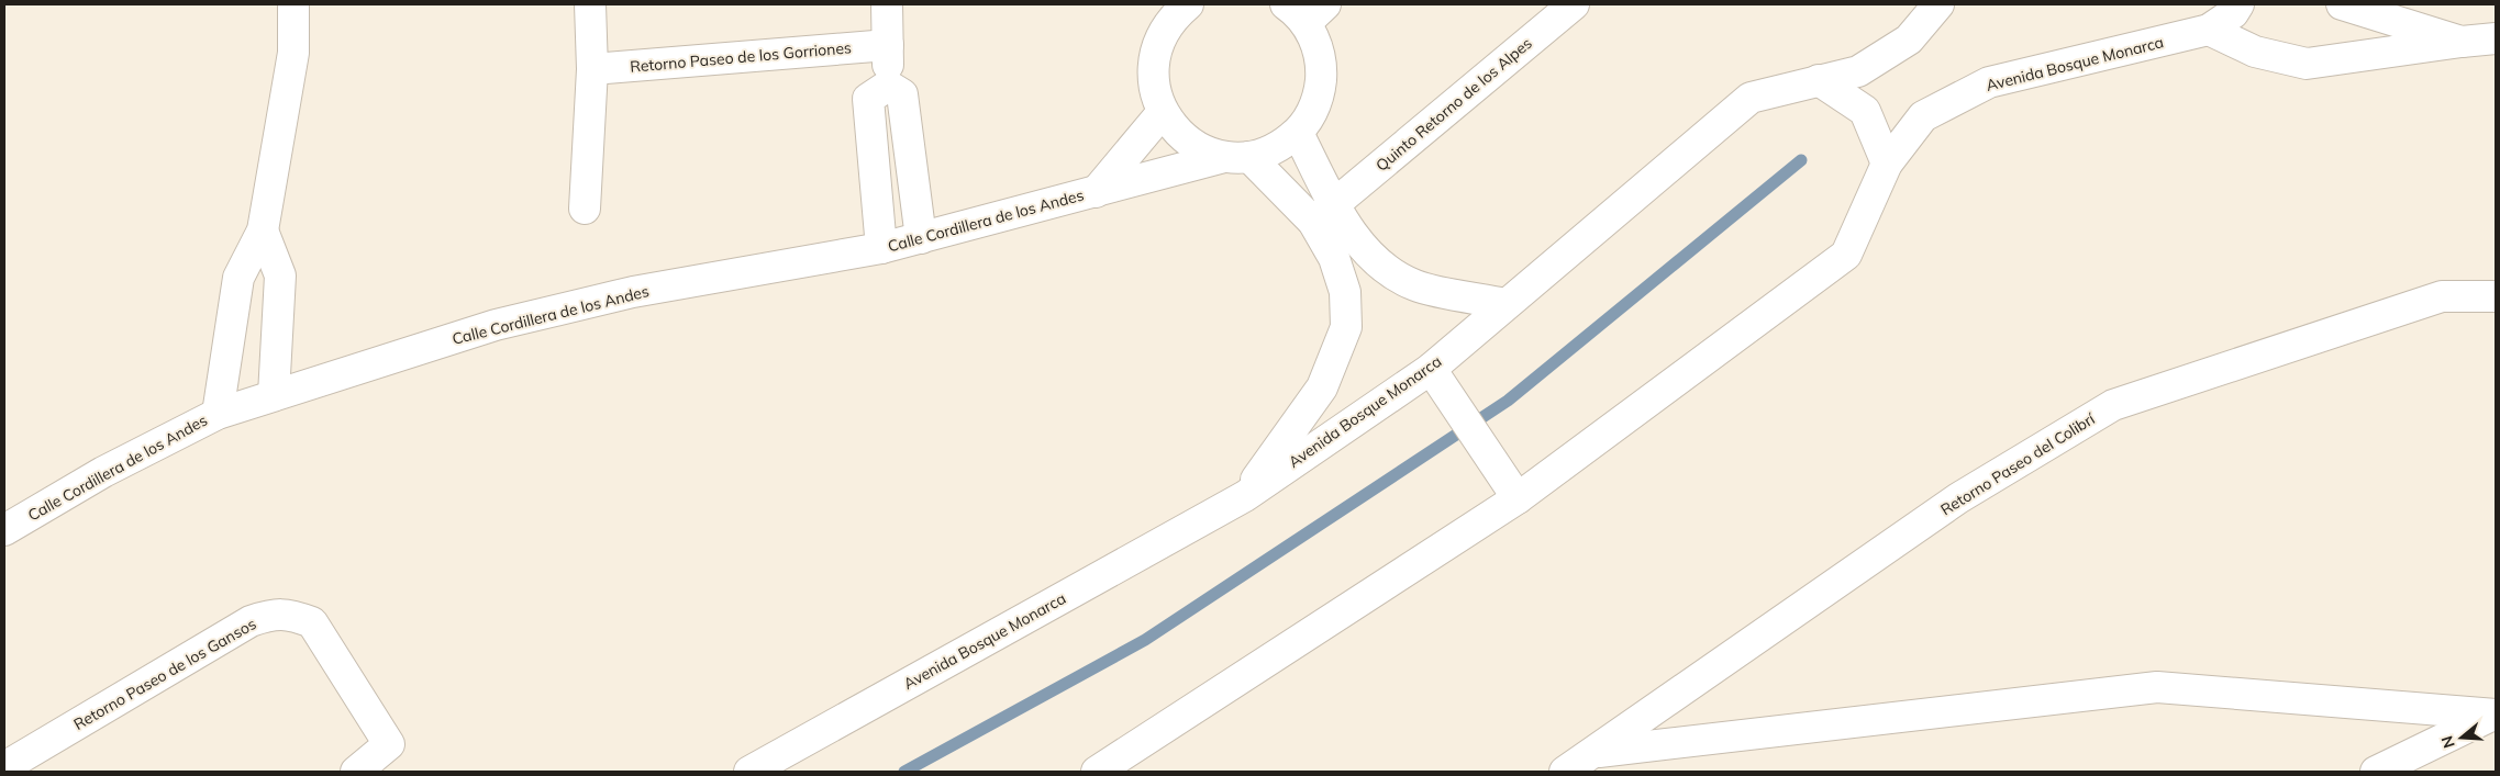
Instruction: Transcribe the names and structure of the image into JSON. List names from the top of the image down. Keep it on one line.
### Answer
{"streets":{"street":["Retorno Paseo de los Gorriones","Avenida Bosque Monarca","Quinto Retorno de los Alpes","Calle Cordillera de los Andes","Retorno Paseo del Colibrí","Retorno Paseo de los Gansos"]},"north":"left"}
